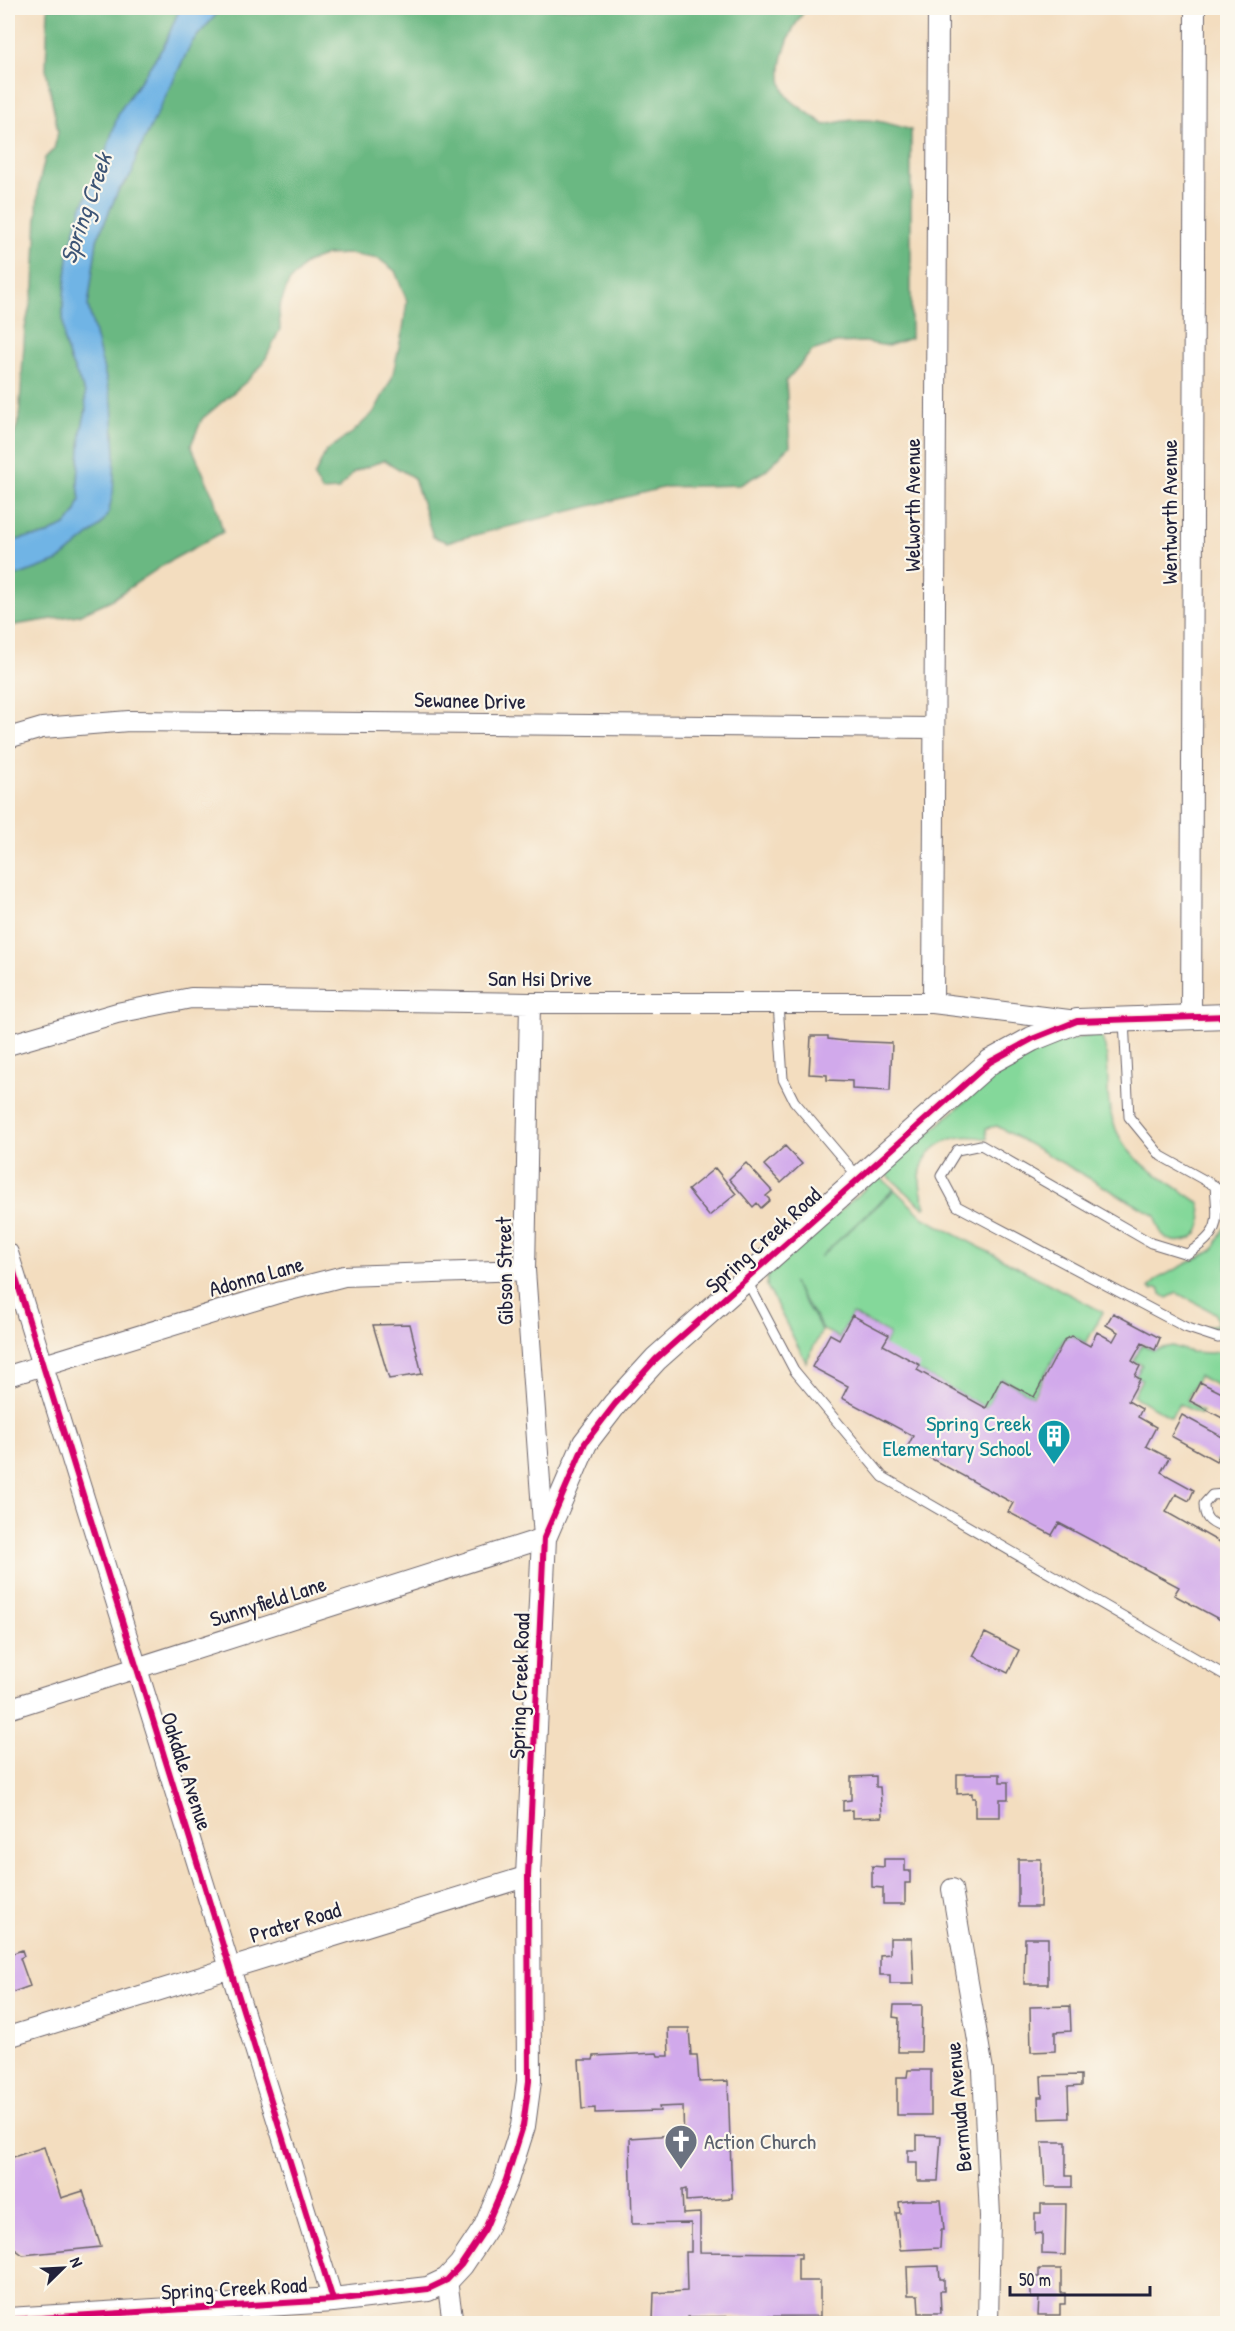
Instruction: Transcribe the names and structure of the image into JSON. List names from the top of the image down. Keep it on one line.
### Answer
{"streets":{"street":["Welworth Avenue","Wentworth Avenue","Sewanee Drive","San Hsi Drive","Spring Creek Road","Gibson Street","Adonna Lane","Sunnyfield Lane","Oakdale Avenue","Prater Road","Bermuda Avenue"]},"crossings":[["Welworth Avenue","Sewanee Drive"],["Welworth Avenue","San Hsi Drive"],["Wentworth Avenue","Spring Creek Road"],["San Hsi Drive","Spring Creek Road"],["San Hsi Drive","Gibson Street"],["Spring Creek Road","Gibson Street"],["Spring Creek Road","Sunnyfield Lane"],["Spring Creek Road","Oakdale Avenue"],["Spring Creek Road","Prater Road"],["Gibson Street","Adonna Lane"],["Gibson Street","Sunnyfield Lane"],["Adonna Lane","Oakdale Avenue"],["Sunnyfield Lane","Oakdale Avenue"],["Oakdale Avenue","Prater Road"]],"water":["Spring Creek"],"places":{"building":["Spring Creek Elementary School"],"church":["Action Church"]},"scale_bar":"50 m","north":"top right"}
